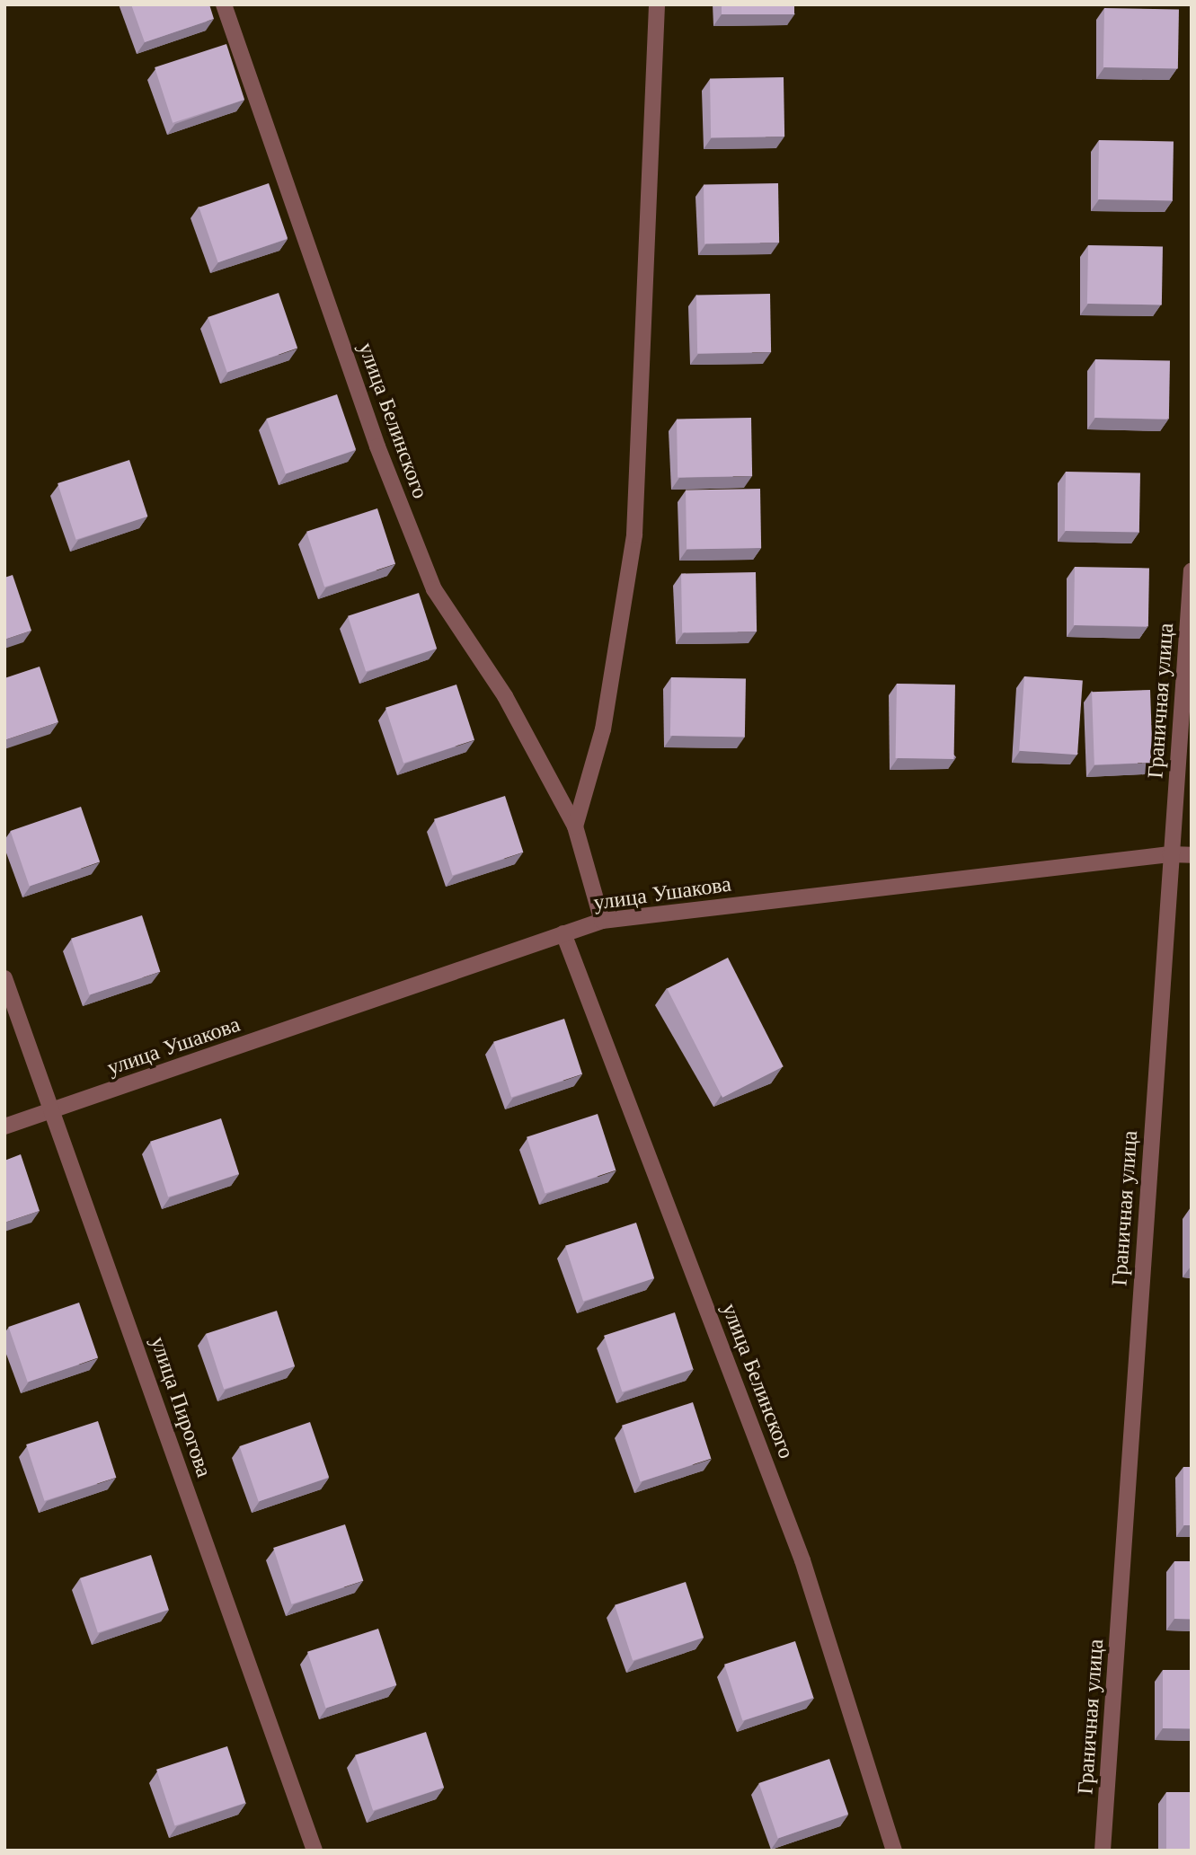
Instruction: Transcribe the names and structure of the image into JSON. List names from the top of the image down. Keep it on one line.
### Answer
{"streets":{"street":["улица Белинского","Граничная улица","улица Ушакова","улица Пирогова"]},"crossings":[["улица Белинского","улица Ушакова"],["Граничная улица","улица Ушакова"],["улица Ушакова","улица Пирогова"]]}
